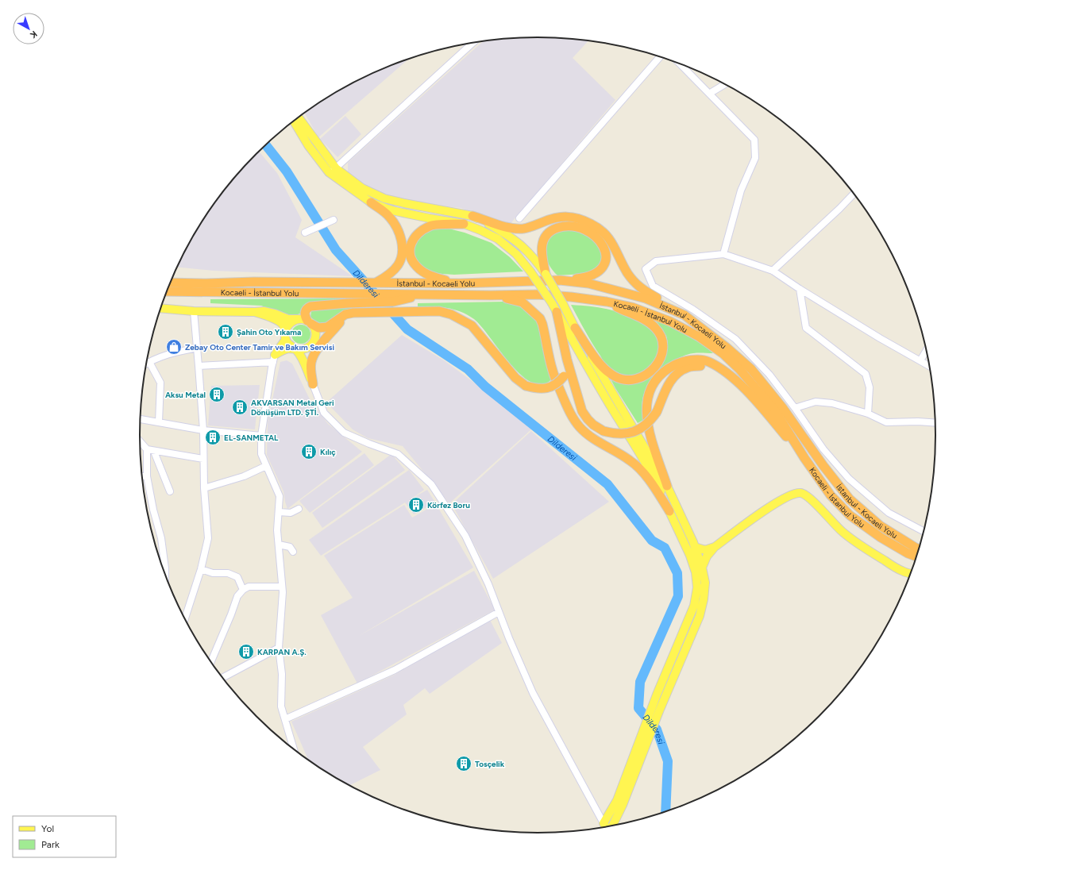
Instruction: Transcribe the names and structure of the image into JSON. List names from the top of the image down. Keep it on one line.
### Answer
{"streets":{"highway":["İstanbul - Kocaeli Yolu","Kocaeli - İstanbul Yolu"]},"water":["Dilderesi"],"places":{"building":["Şahin Oto Yıkama","Aksu Metal","AKVARSAN Metal Geri Dönüşüm LTD. ŞTİ.","EL-SANMETAL","Kılıç","Körfez Boru","KARPAN A.Ş.","Tosçelik"],"shop":["Zebay Oto Center Tamir ve Bakım Servisi"]},"legend":["Yol","Park"],"north":"bottom right"}
